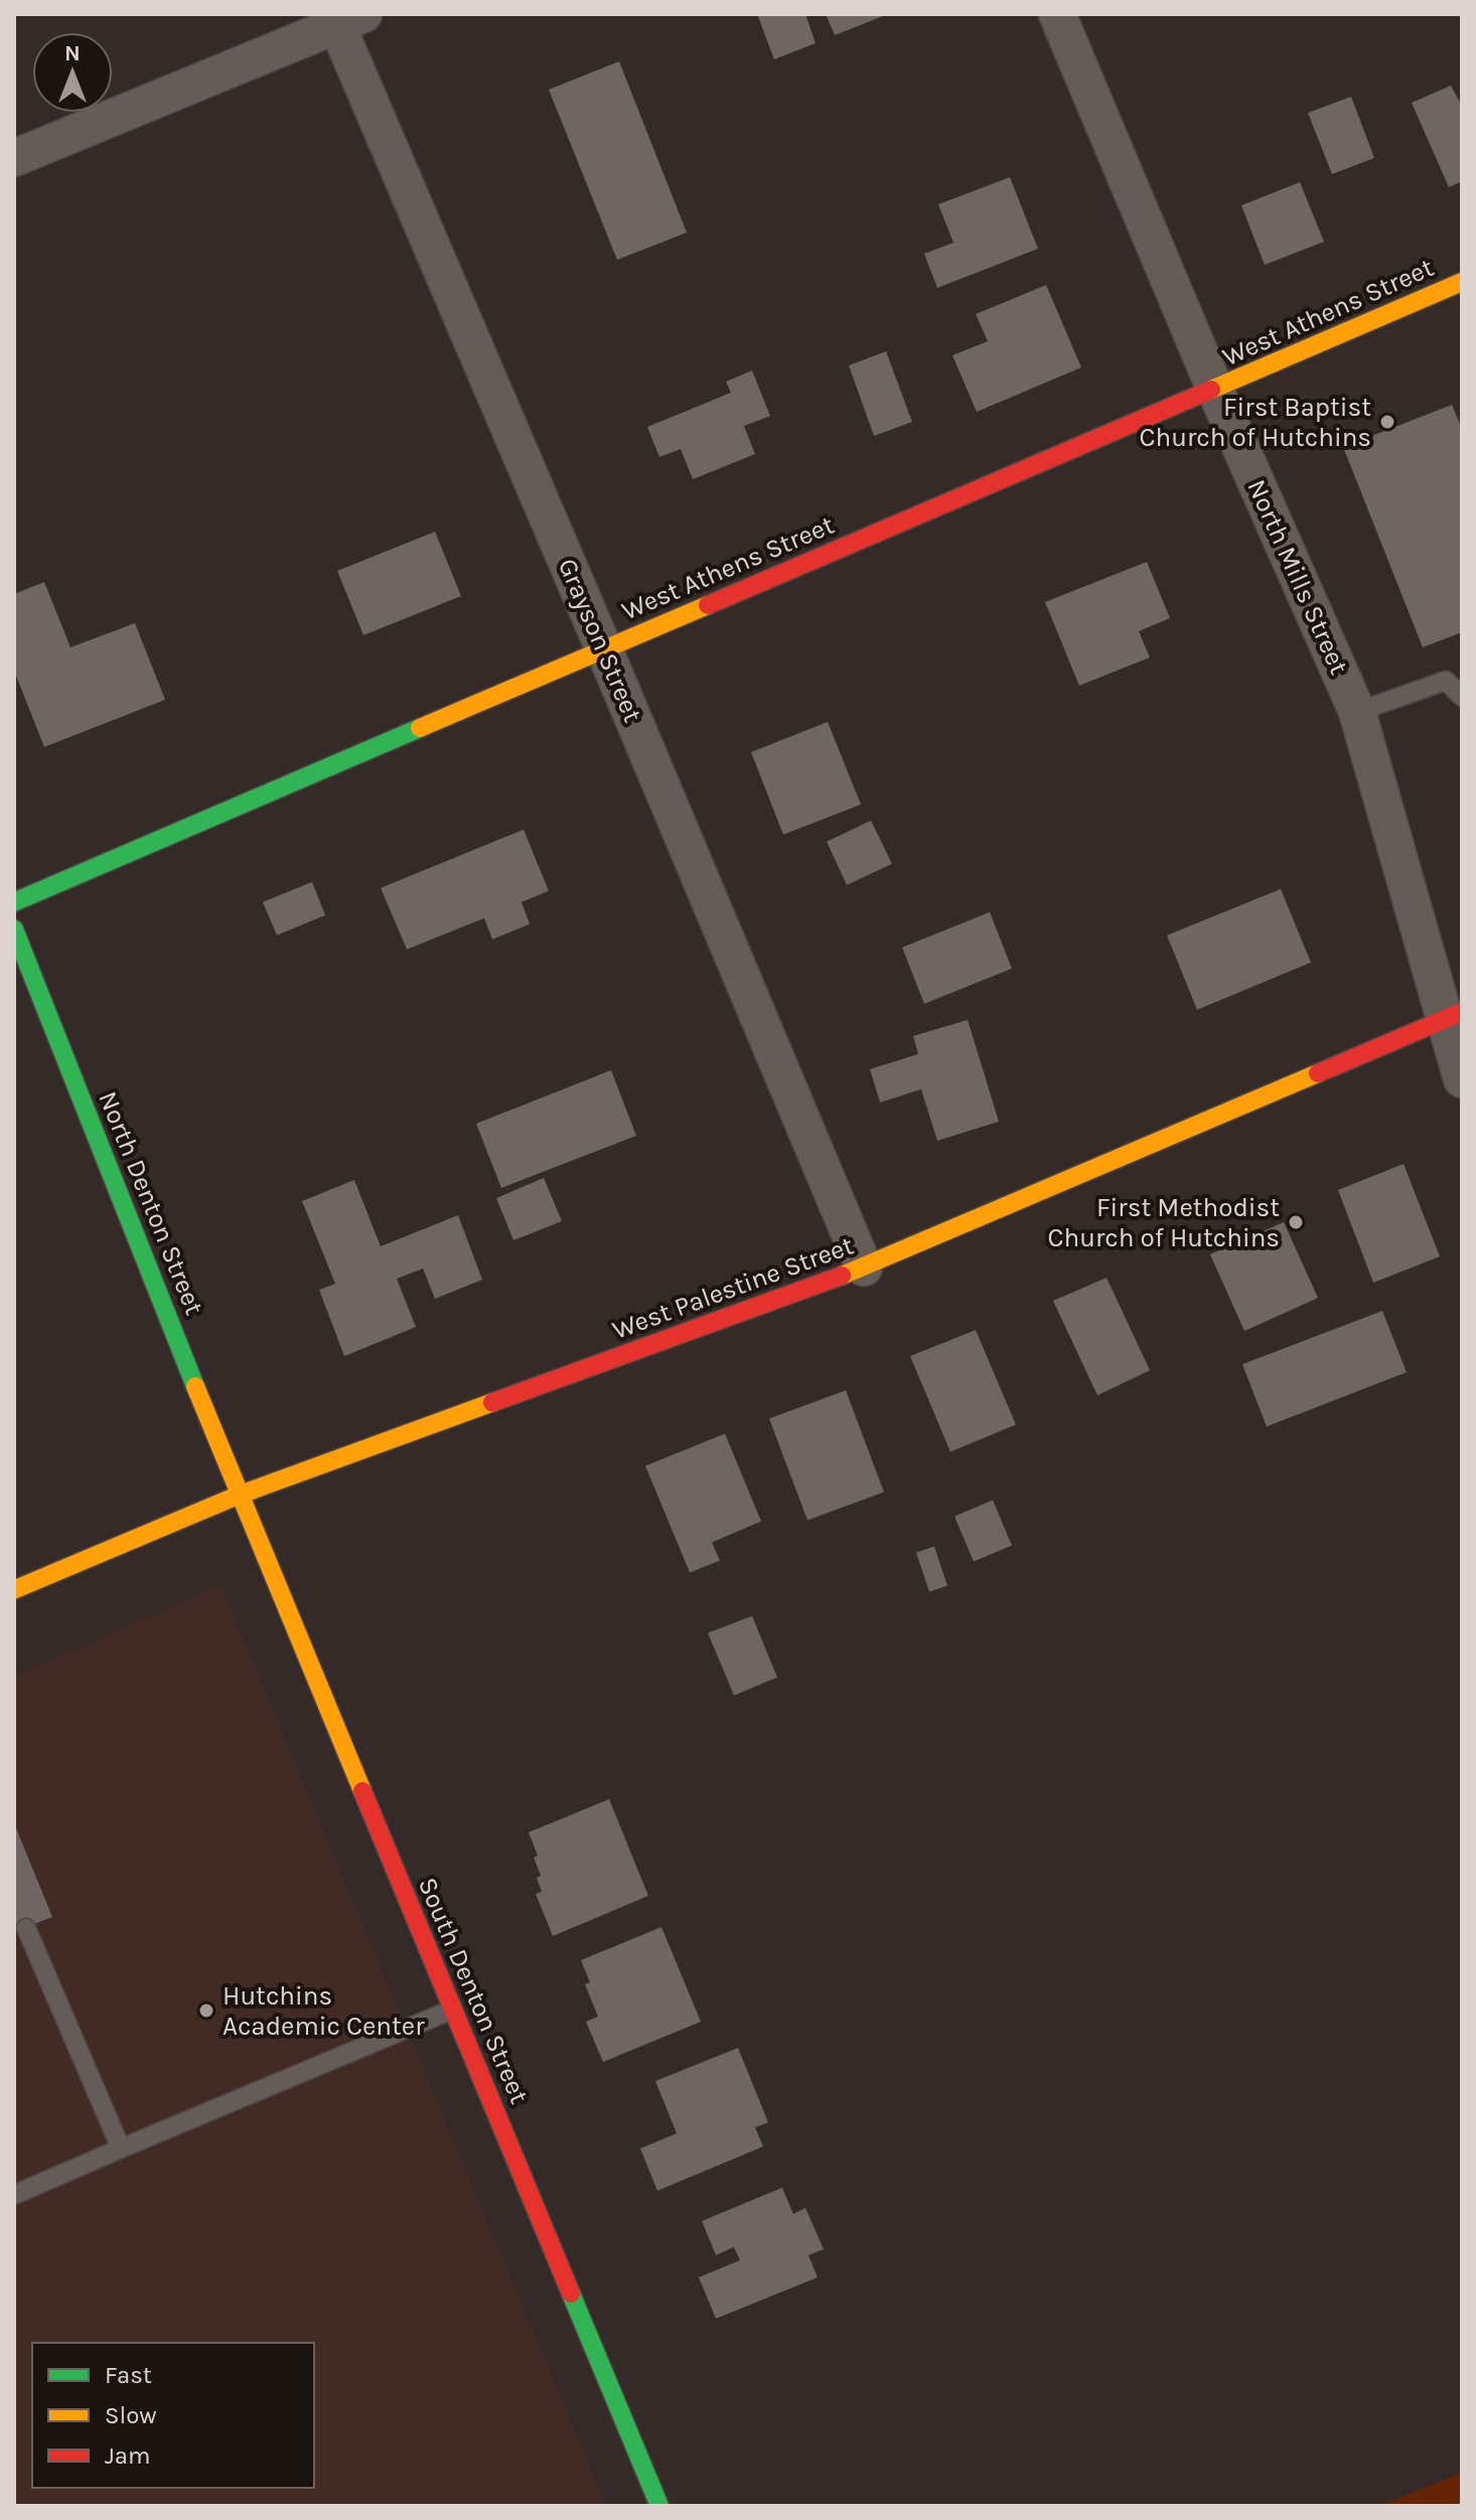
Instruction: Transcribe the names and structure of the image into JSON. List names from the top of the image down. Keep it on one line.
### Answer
{"streets":{"street":["West Athens Street","North Mills Street","Grayson Street","North Denton Street","West Palestine Street","South Denton Street"]},"crossings":[["West Athens Street","North Mills Street"],["West Athens Street","Grayson Street"],["North Mills Street","West Palestine Street"],["Grayson Street","West Palestine Street"],["North Denton Street","West Palestine Street"],["North Denton Street","South Denton Street"],["West Palestine Street","South Denton Street"]],"places":["First Baptist Church of Hutchins","First Methodist Church of Hutchins","Hutchins Academic Center"],"legend":["Fast","Slow","Jam"],"north":"top"}
